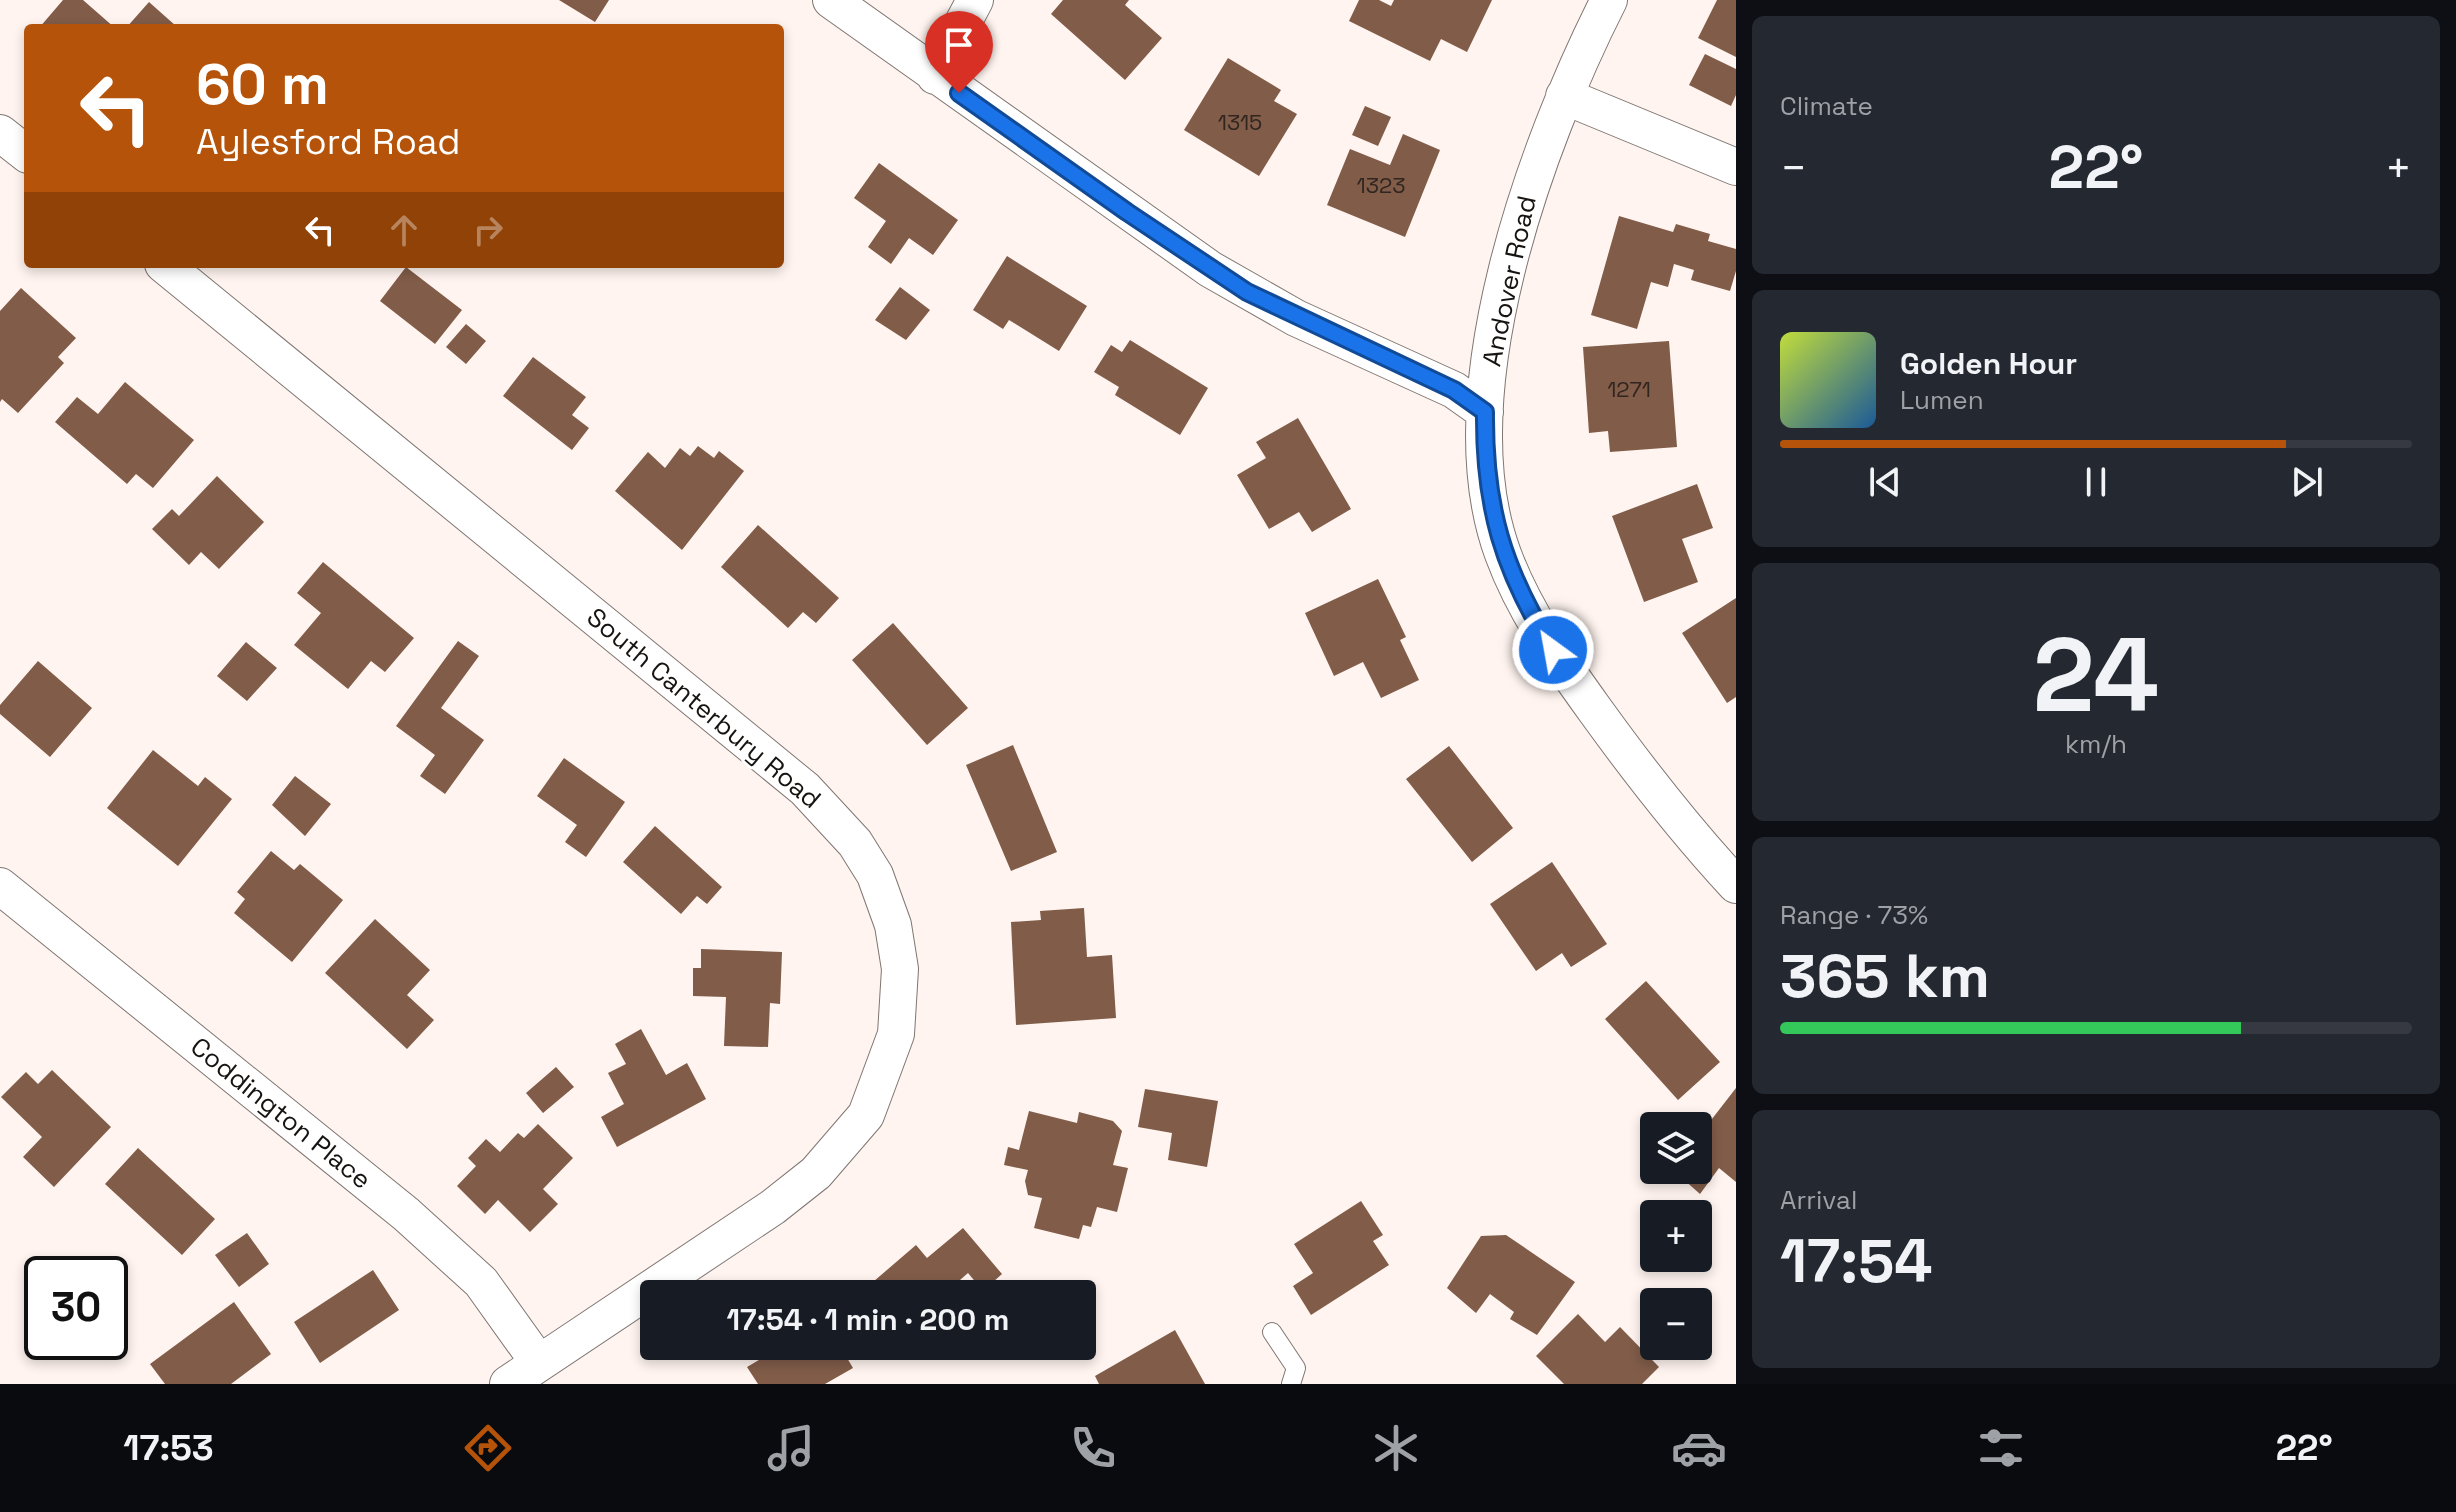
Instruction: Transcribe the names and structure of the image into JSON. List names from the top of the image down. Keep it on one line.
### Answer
{"streets":{"street":["Andover Road","South Canterbury Road","Coddington Place"]},"crossings":[["South Canterbury Road","Coddington Place"]],"house_numbers":["1315","1323","1271"],"page":{"tile":["Climate",["24","km/h"],["Range · 73%","365 km"],["Arrival","17:54"]],"turn":["60 m","Aylesford Road"],"heat":["−","22°","+"],"song":["Golden Hour","Lumen"],"map_buttons":["+","−"],"limit":"30","trip":"17:54 · 1 min · 200 m","tabs":["17:53","22°"]}}
